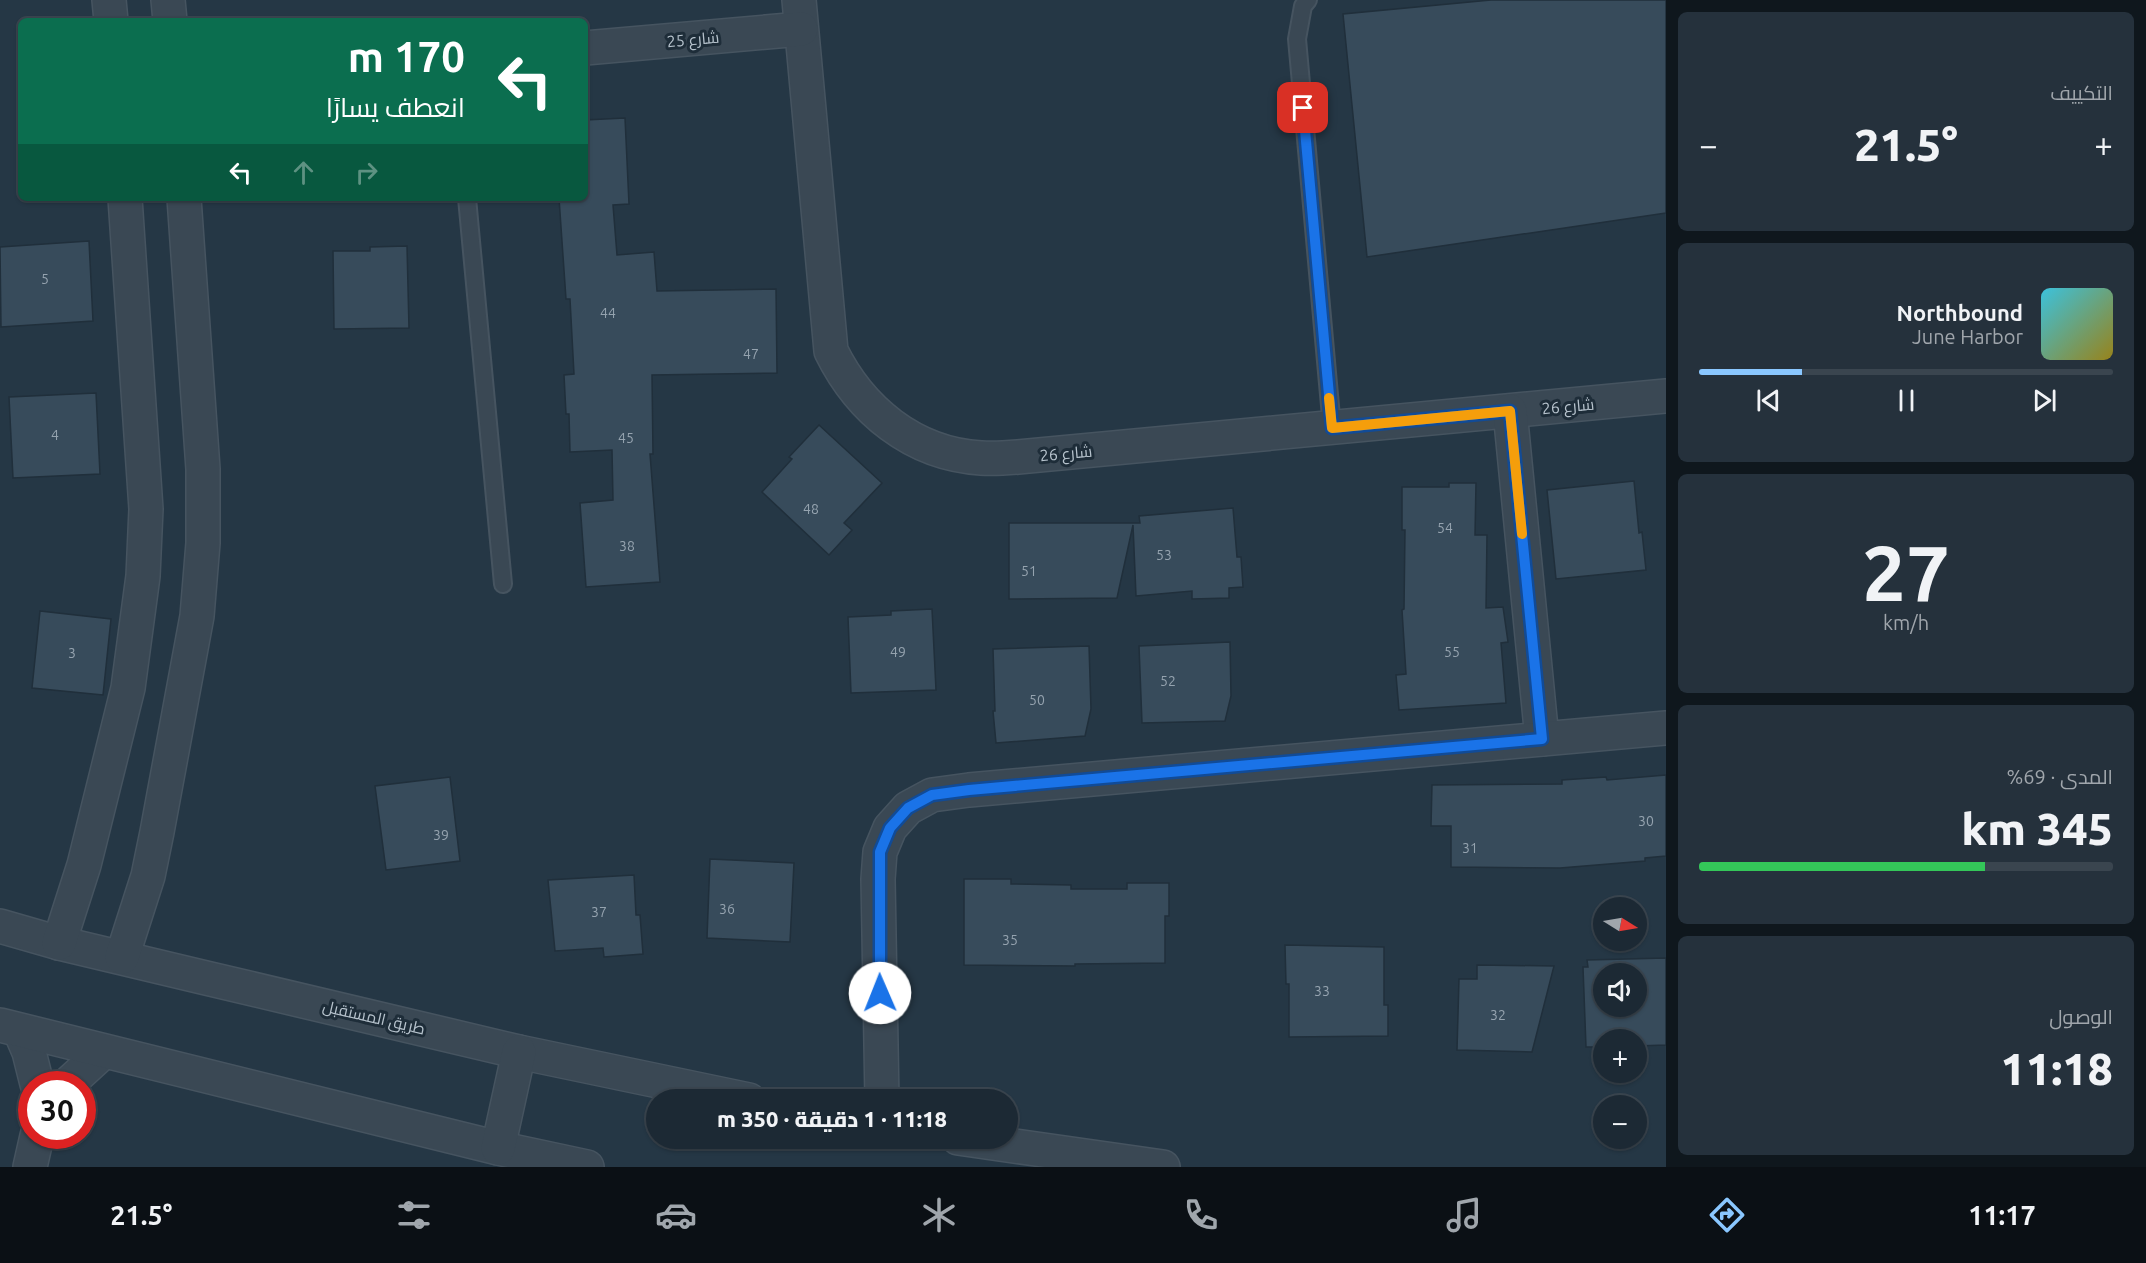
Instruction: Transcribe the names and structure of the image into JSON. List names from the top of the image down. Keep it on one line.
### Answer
{"streets":{"street":["شارع 25","شارع 26","طريق المستقبل"]},"crossings":[["شارع 25","شارع 26"]],"house_numbers":["5","44","47","4","45","48","54","38","53","51","49","55","3","52","50","30","39","31","36","37","35","33","32"],"north":"right","page":{"tile":["التكييف",["27","km/h"],["المدى · 69%","345 km"],["الوصول","11:18"]],"turn":["170 m","انعطف يسارًا"],"heat":["−","21.5°","+"],"song":["Northbound","June Harbor"],"map_buttons":["+","−"],"limit":"30","trip":"11:18 · 1 دقيقة · 350 m","tabs":["11:17","21.5°"]}}
